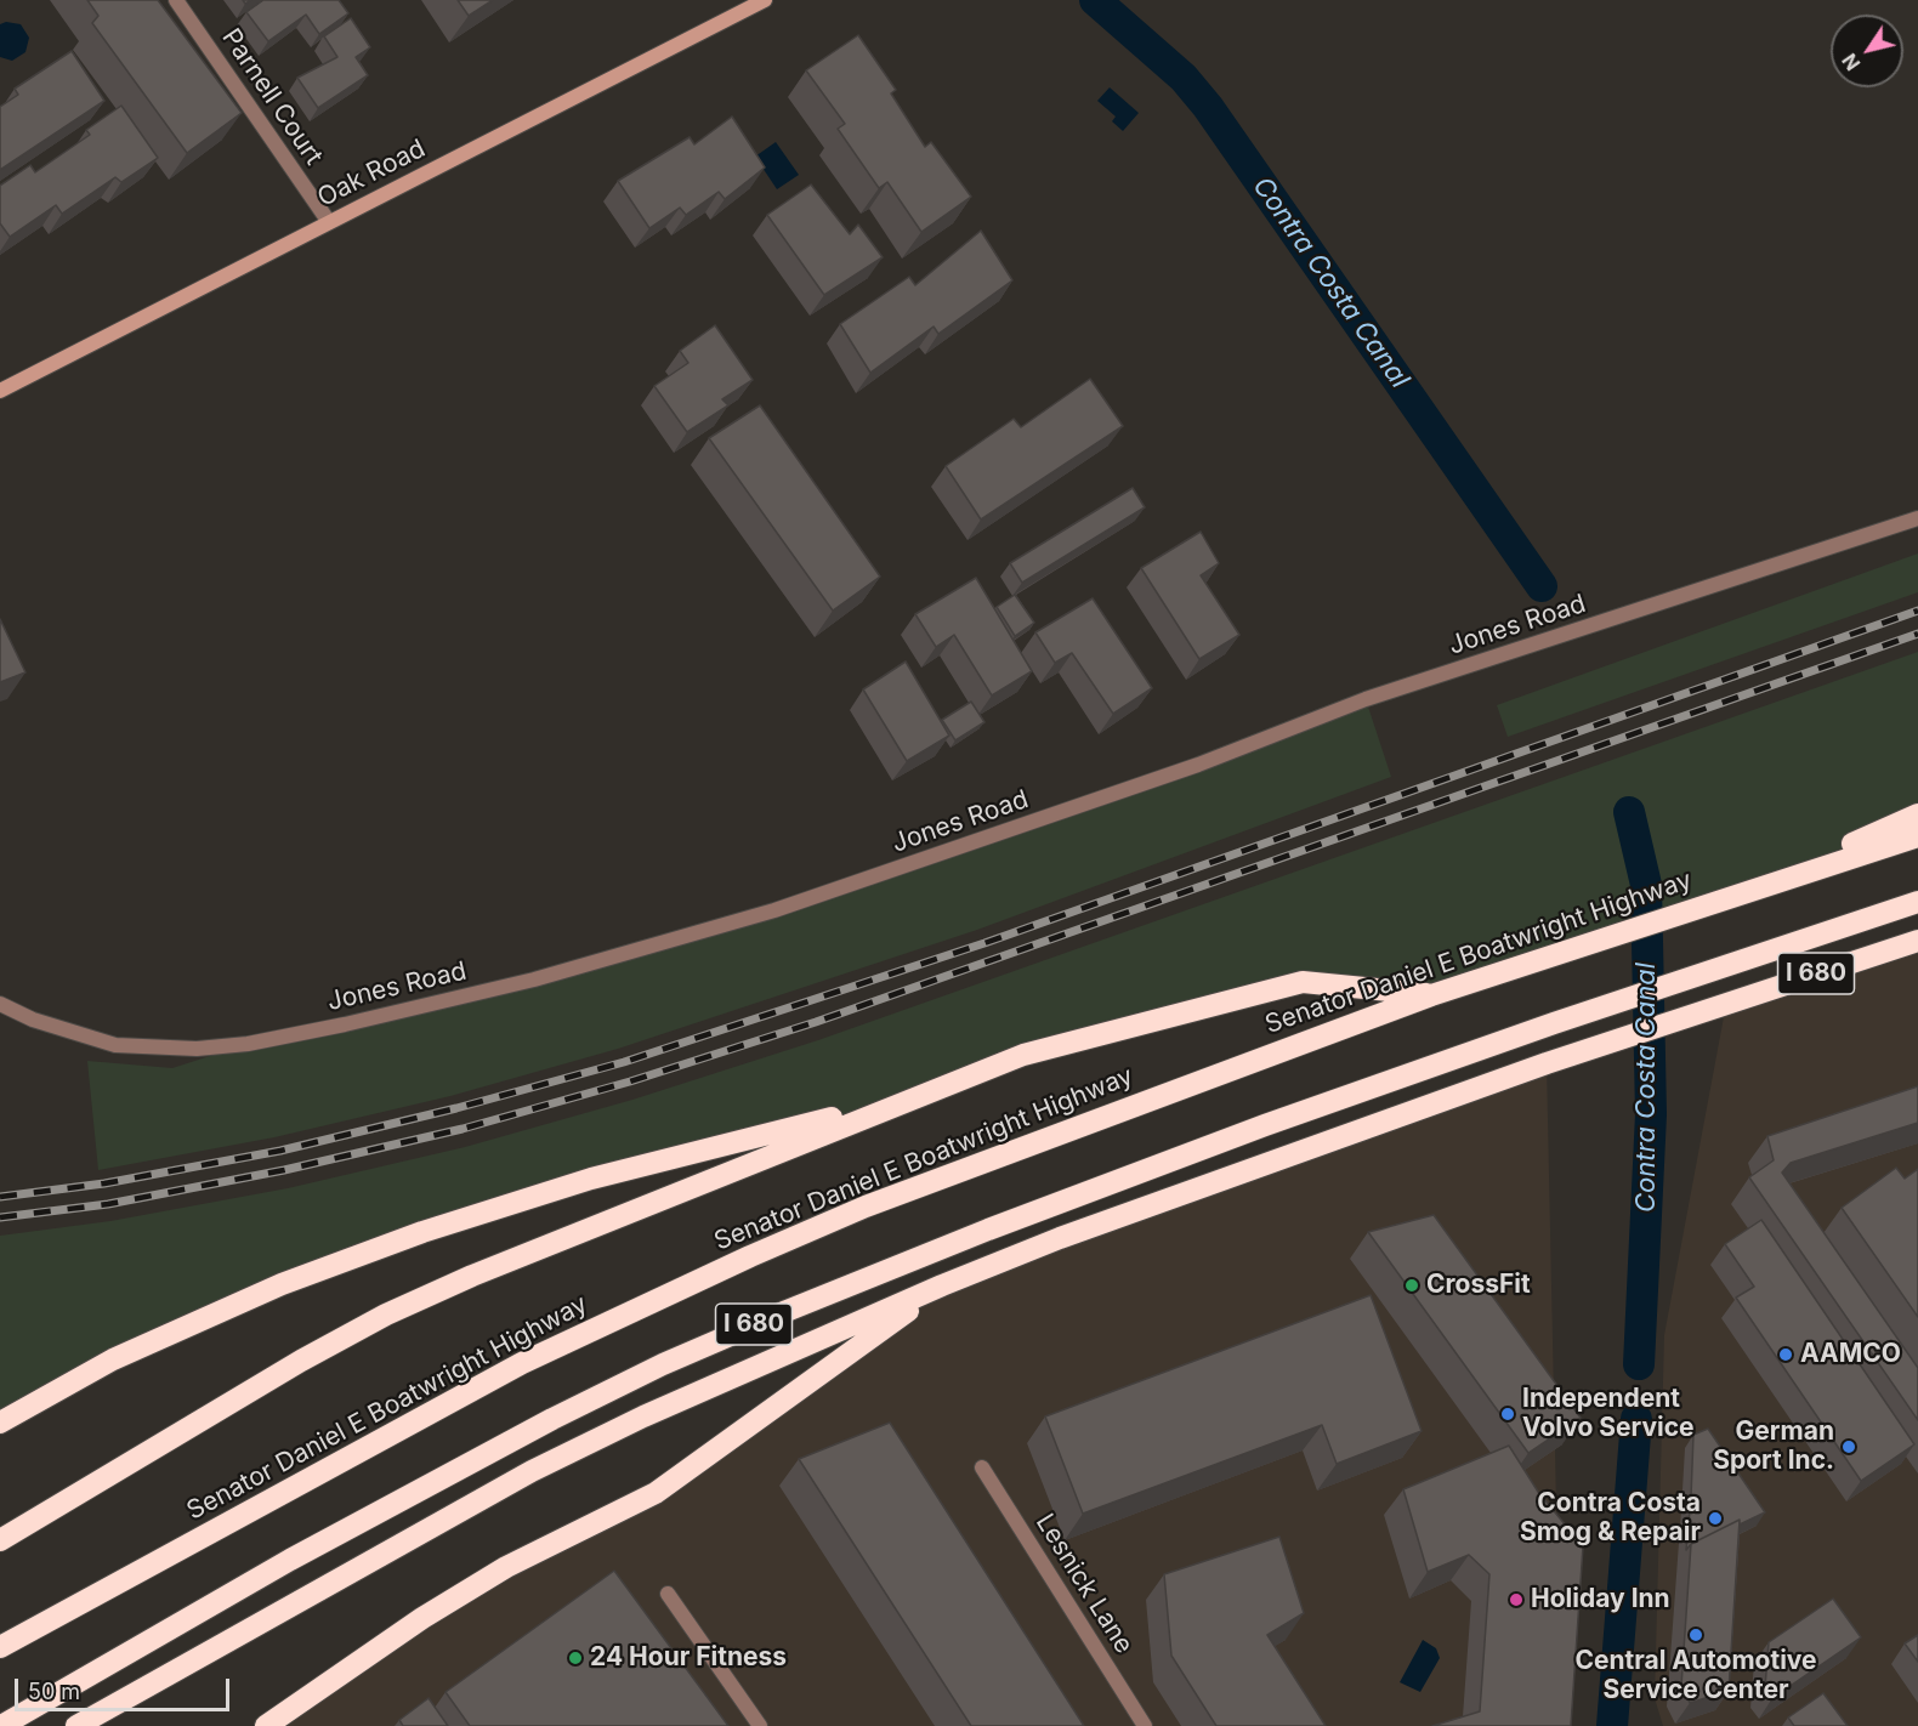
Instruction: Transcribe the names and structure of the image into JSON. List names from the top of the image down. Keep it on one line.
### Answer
{"streets":{"highway":["Senator Daniel E Boatwright Highway","I 680"],"main road":["Oak Road"],"street":["Parnell Court","Jones Road","Lesnick Lane"]},"crossings":[["Parnell Court","Oak Road"]],"water":["Contra Costa Canal"],"places":["CrossFit","AAMCO","Independent Volvo Service","German Sport Inc.","Contra Costa Smog & Repair","Holiday Inn","Central Automotive Service Center","24 Hour Fitness"],"scale_bar":"50 m","north":"bottom left"}
